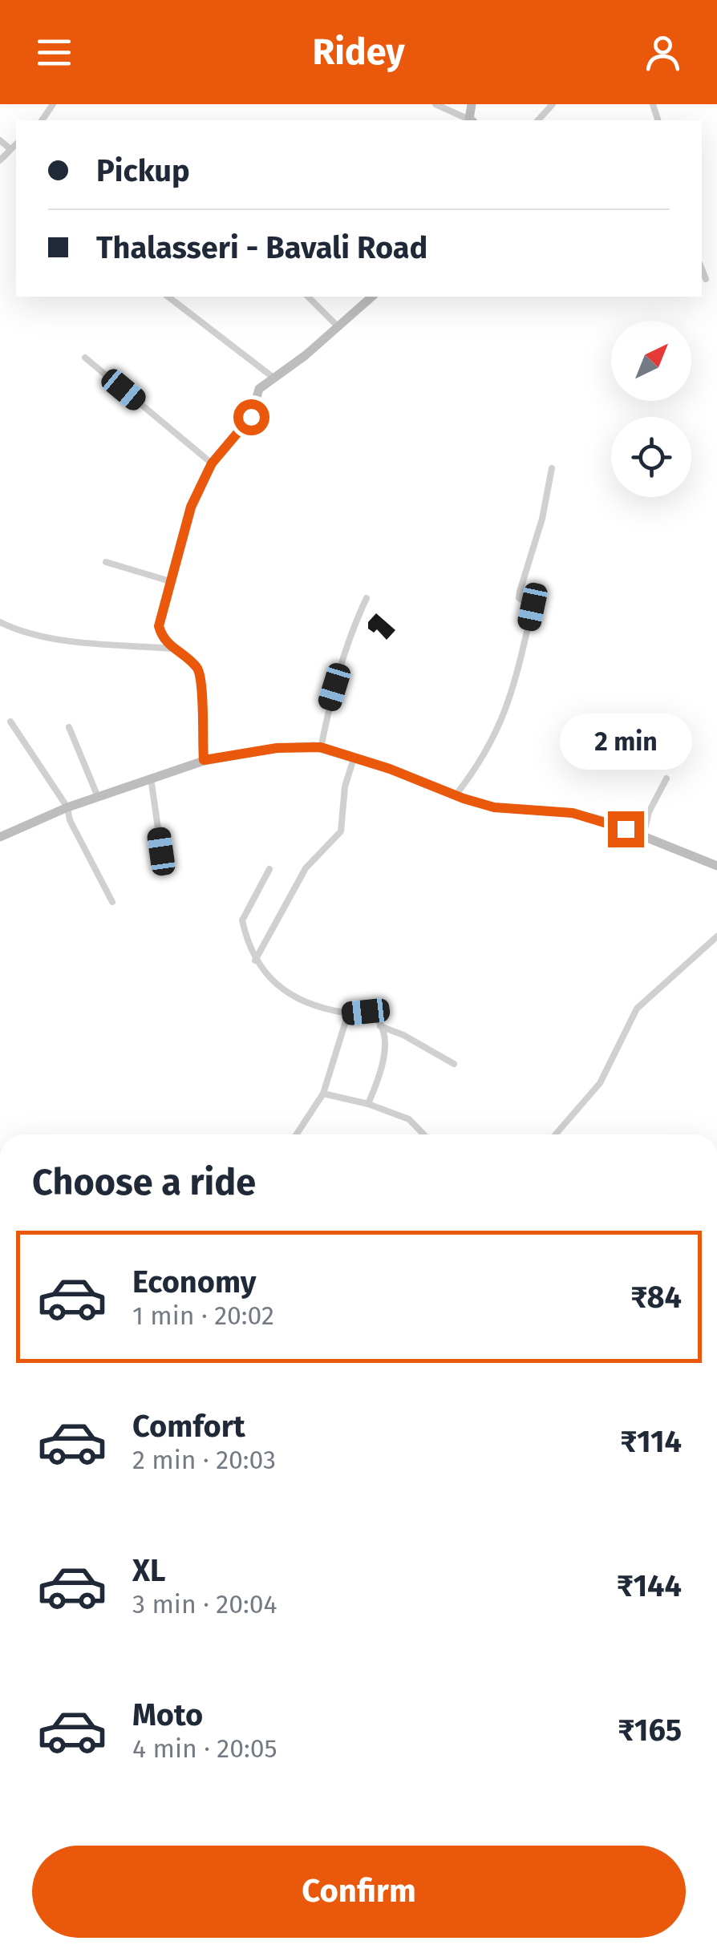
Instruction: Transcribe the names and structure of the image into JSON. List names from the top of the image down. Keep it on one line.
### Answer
{"north":"top right","page":{"header":"Ridey","banner":["Pickup","Thalasseri - Bavali Road"],"bubble":"2 min","heading":"Choose a ride","list":[{"name":"Economy","note":"1 min · 20:02","value":"₹84"},{"name":"Comfort","note":"2 min · 20:03","value":"₹114"},{"name":"XL","note":"3 min · 20:04","value":"₹144"},{"name":"Moto","note":"4 min · 20:05","value":"₹165"}],"buttons":"Confirm"}}
